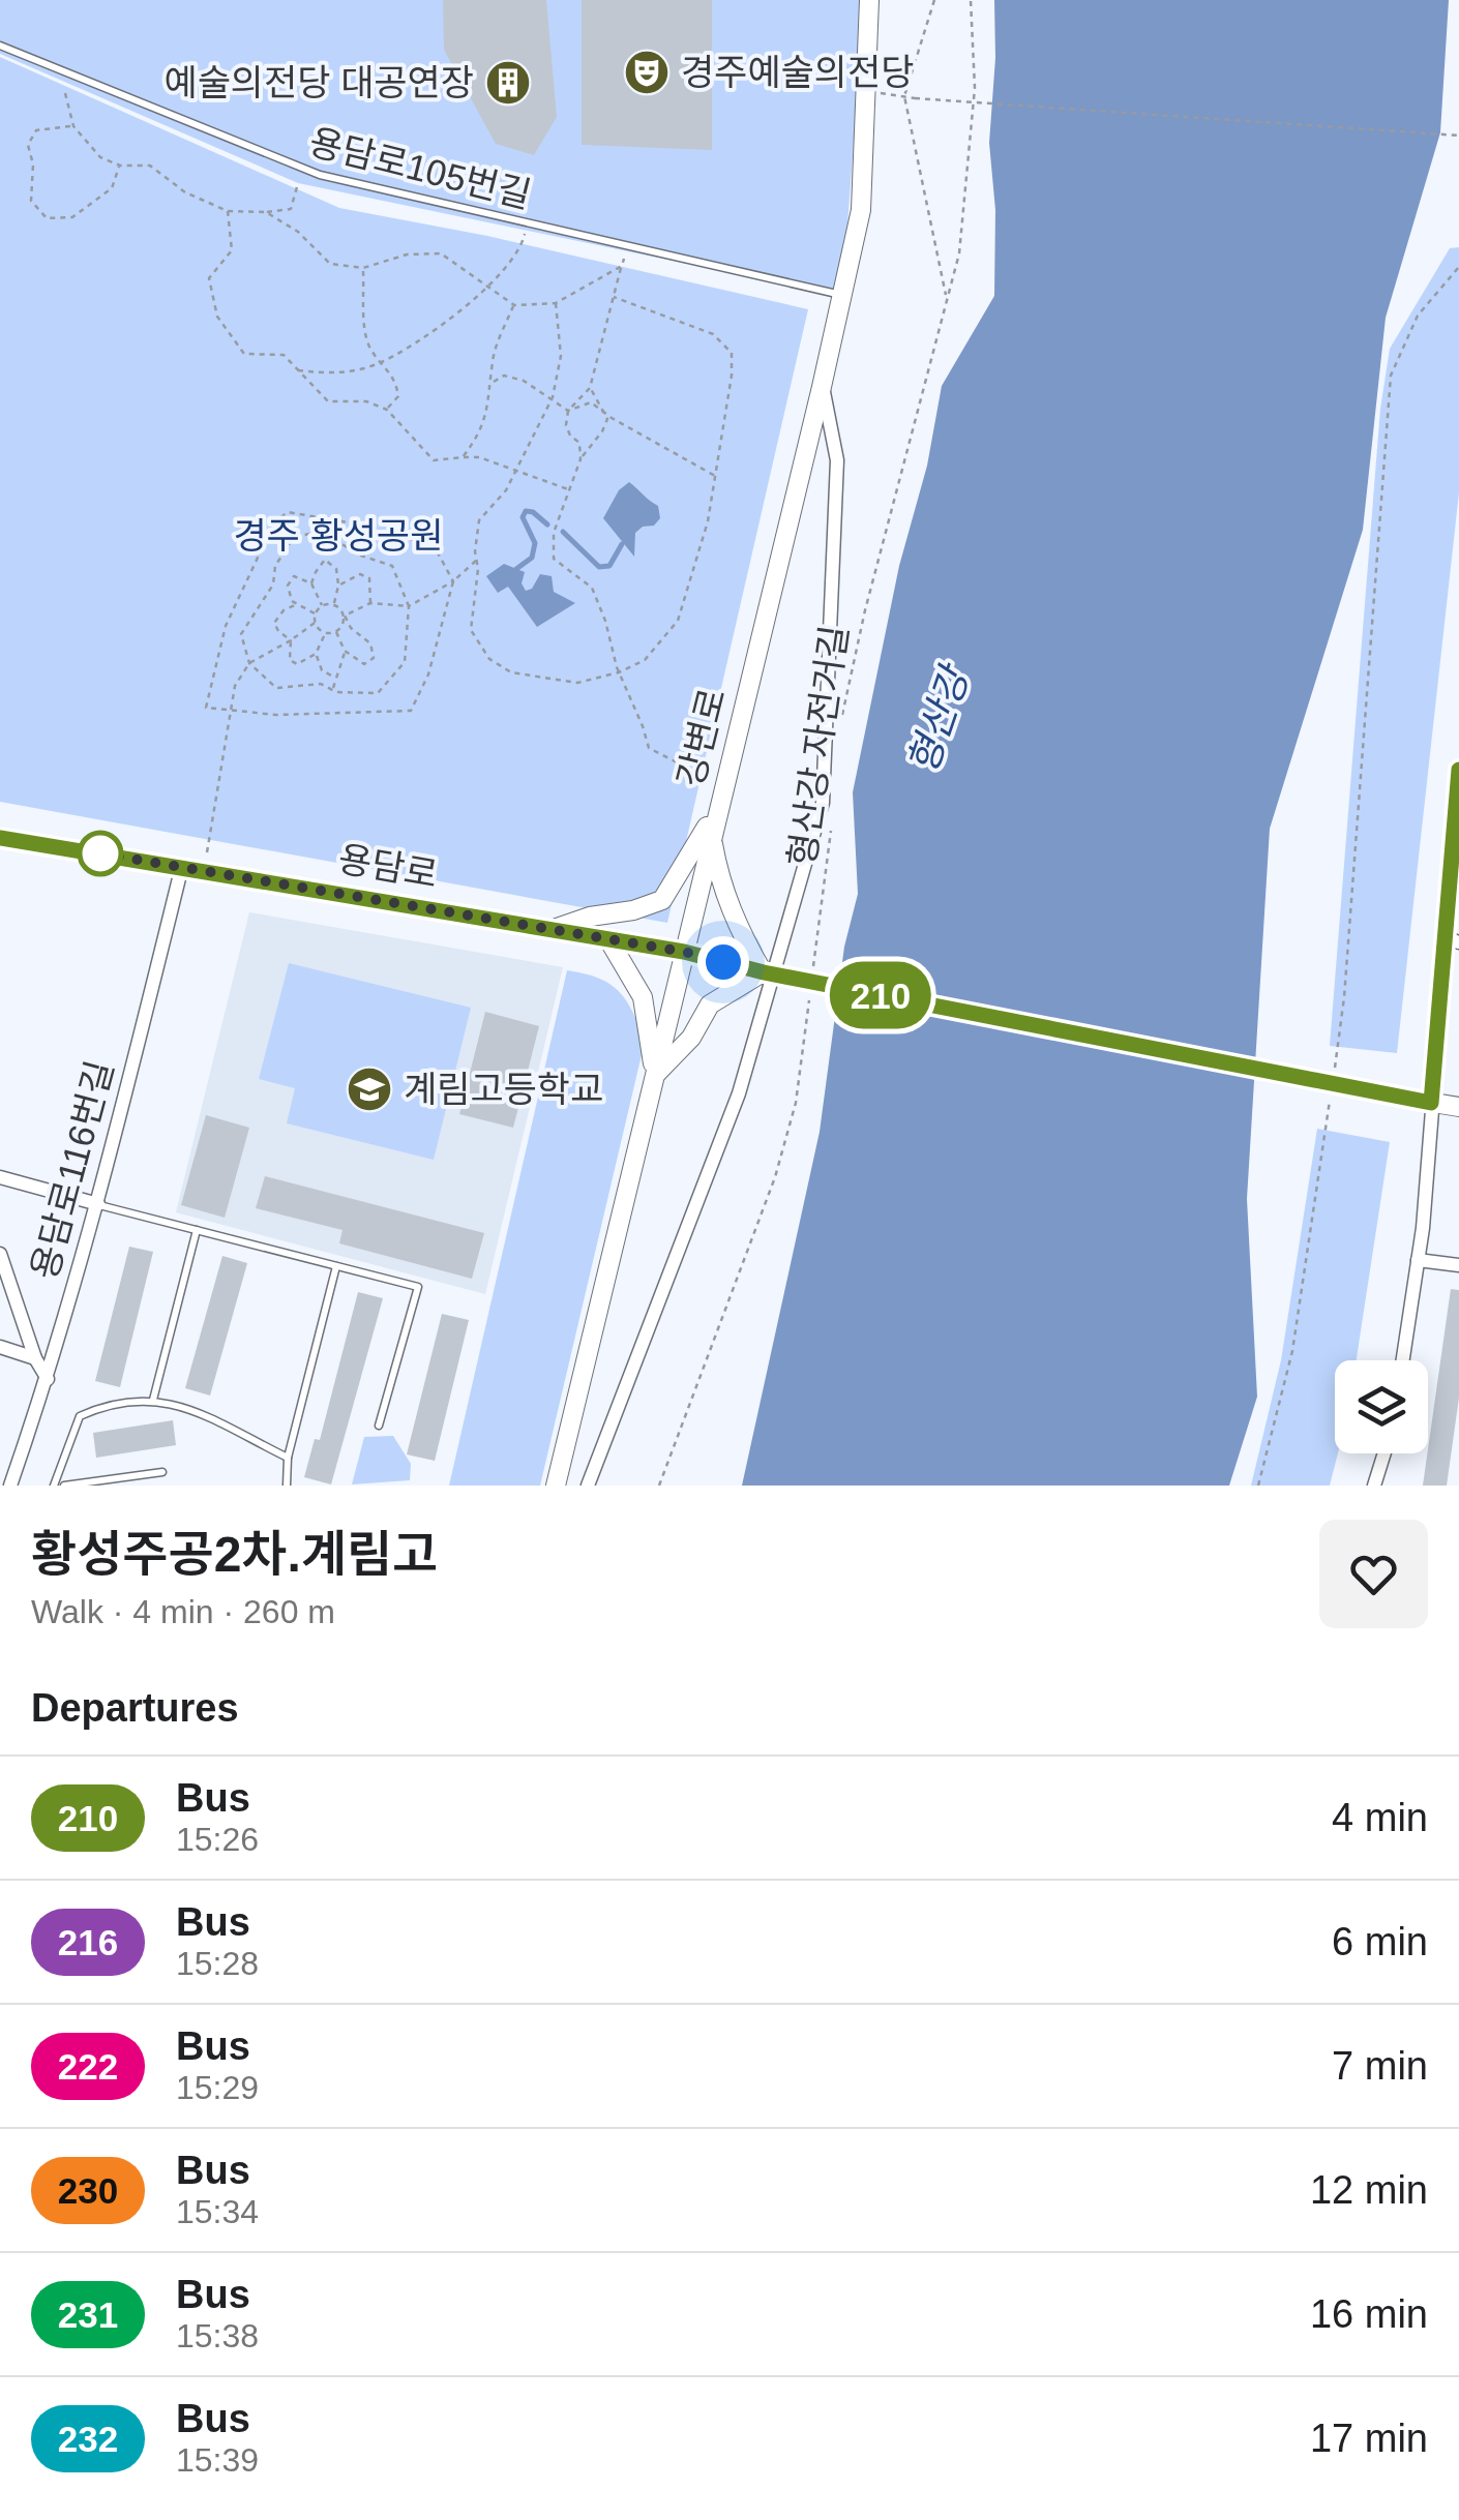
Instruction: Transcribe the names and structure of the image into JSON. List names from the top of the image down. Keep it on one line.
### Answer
{"streets":{"main road":["강변로","용담로"],"street":["용담로116번길"],"lane":["용담로105번길"],"path":["형산강 자전거길"]},"crossings":[["용담로105번길","강변로"],["강변로","용담로"],["용담로","용담로116번길"]],"water":["형산강"],"parks":["경주 황성공원"],"places":{"theatre":["경주예술의전당"],"building":["예술의전당 대공연장"],"school or university":["계림고등학교"]},"lines":["bus line 210"],"page":{"on_map":"210","heading":[["황성주공2차.계림고","Walk · 4 min · 260 m"],"Departures"],"list":[{"mark":"210","name":"Bus","note":"15:26","value":"4 min"},{"mark":"216","name":"Bus","note":"15:28","value":"6 min"},{"mark":"222","name":"Bus","note":"15:29","value":"7 min"},{"mark":"230","name":"Bus","note":"15:34","value":"12 min"},{"mark":"231","name":"Bus","note":"15:38","value":"16 min"},{"mark":"232","name":"Bus","note":"15:39","value":"17 min"}]}}
